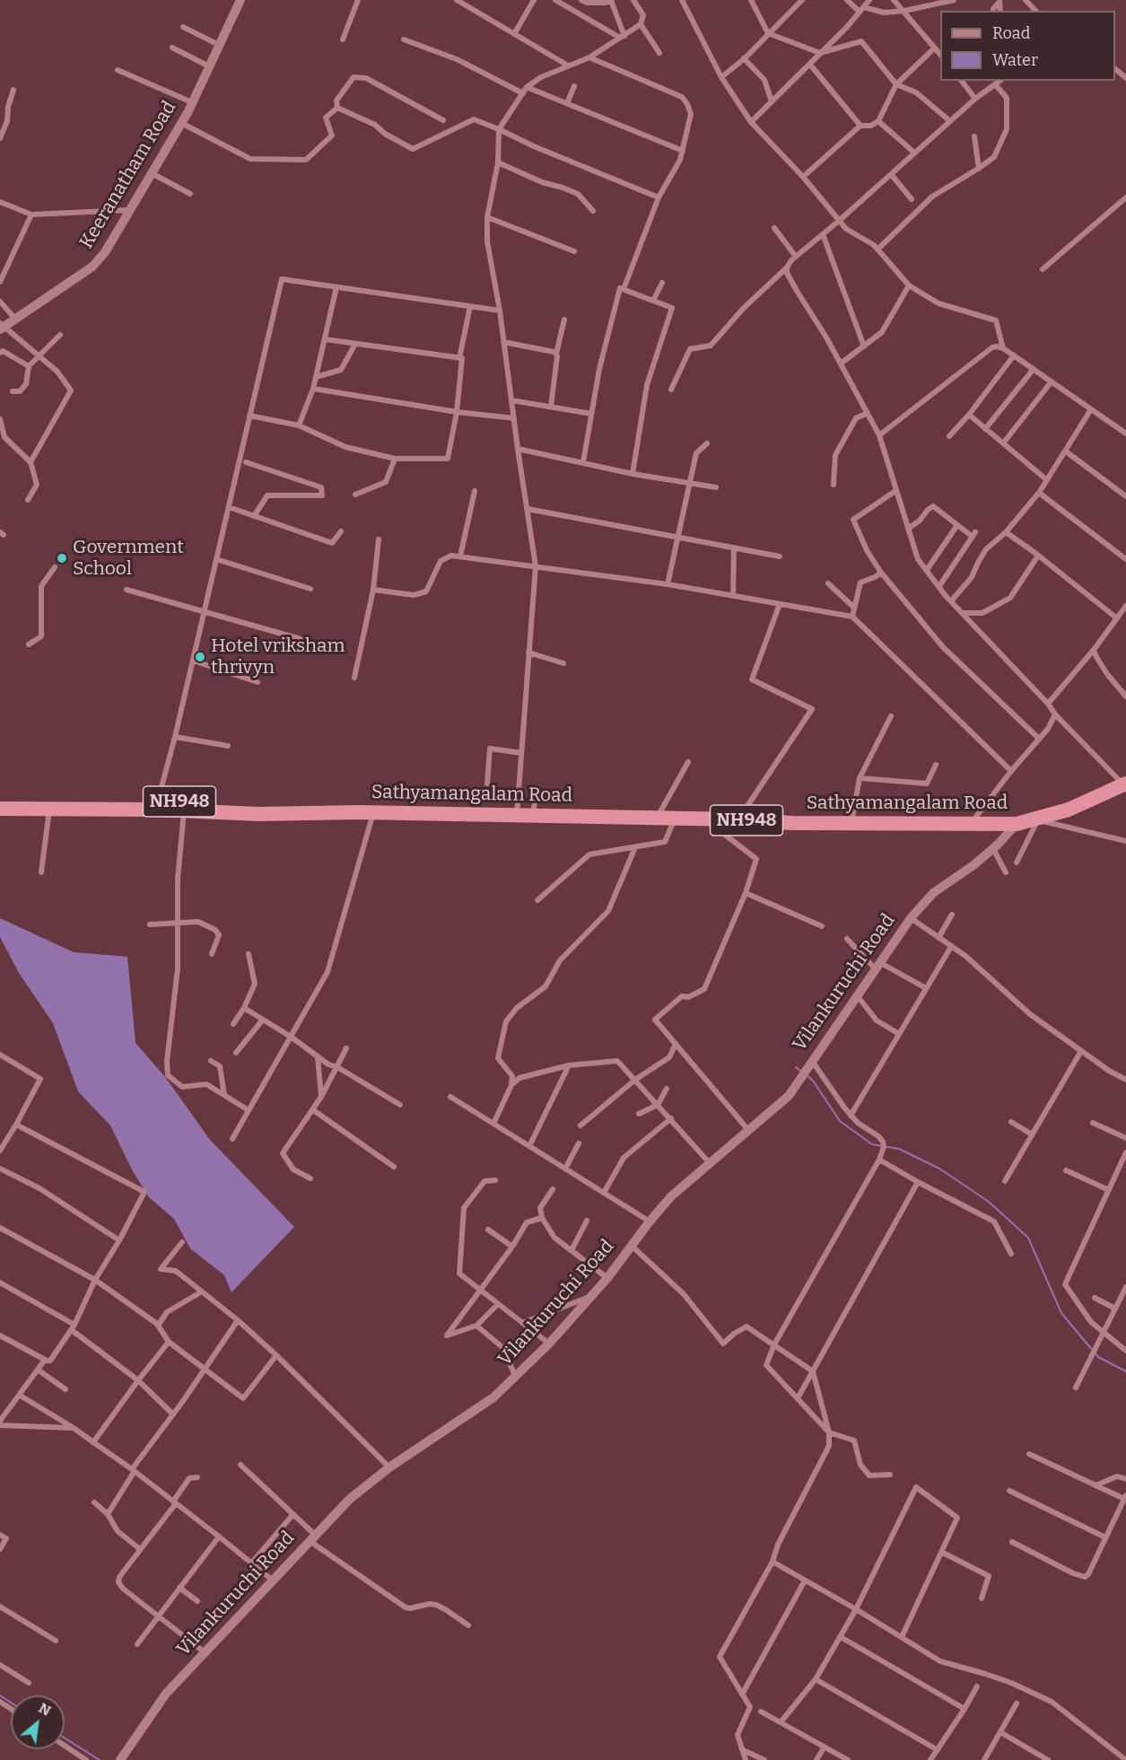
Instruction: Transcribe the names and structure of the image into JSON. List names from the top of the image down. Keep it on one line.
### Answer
{"streets":{"highway":["Sathyamangalam Road","NH948"],"street":["Keeranatham Road","Vilankuruchi Road"]},"crossings":[["Sathyamangalam Road","Vilankuruchi Road"]],"places":["Government School","Hotel vriksham thrivyn"],"legend":["Road","Water"],"north":"top right"}
